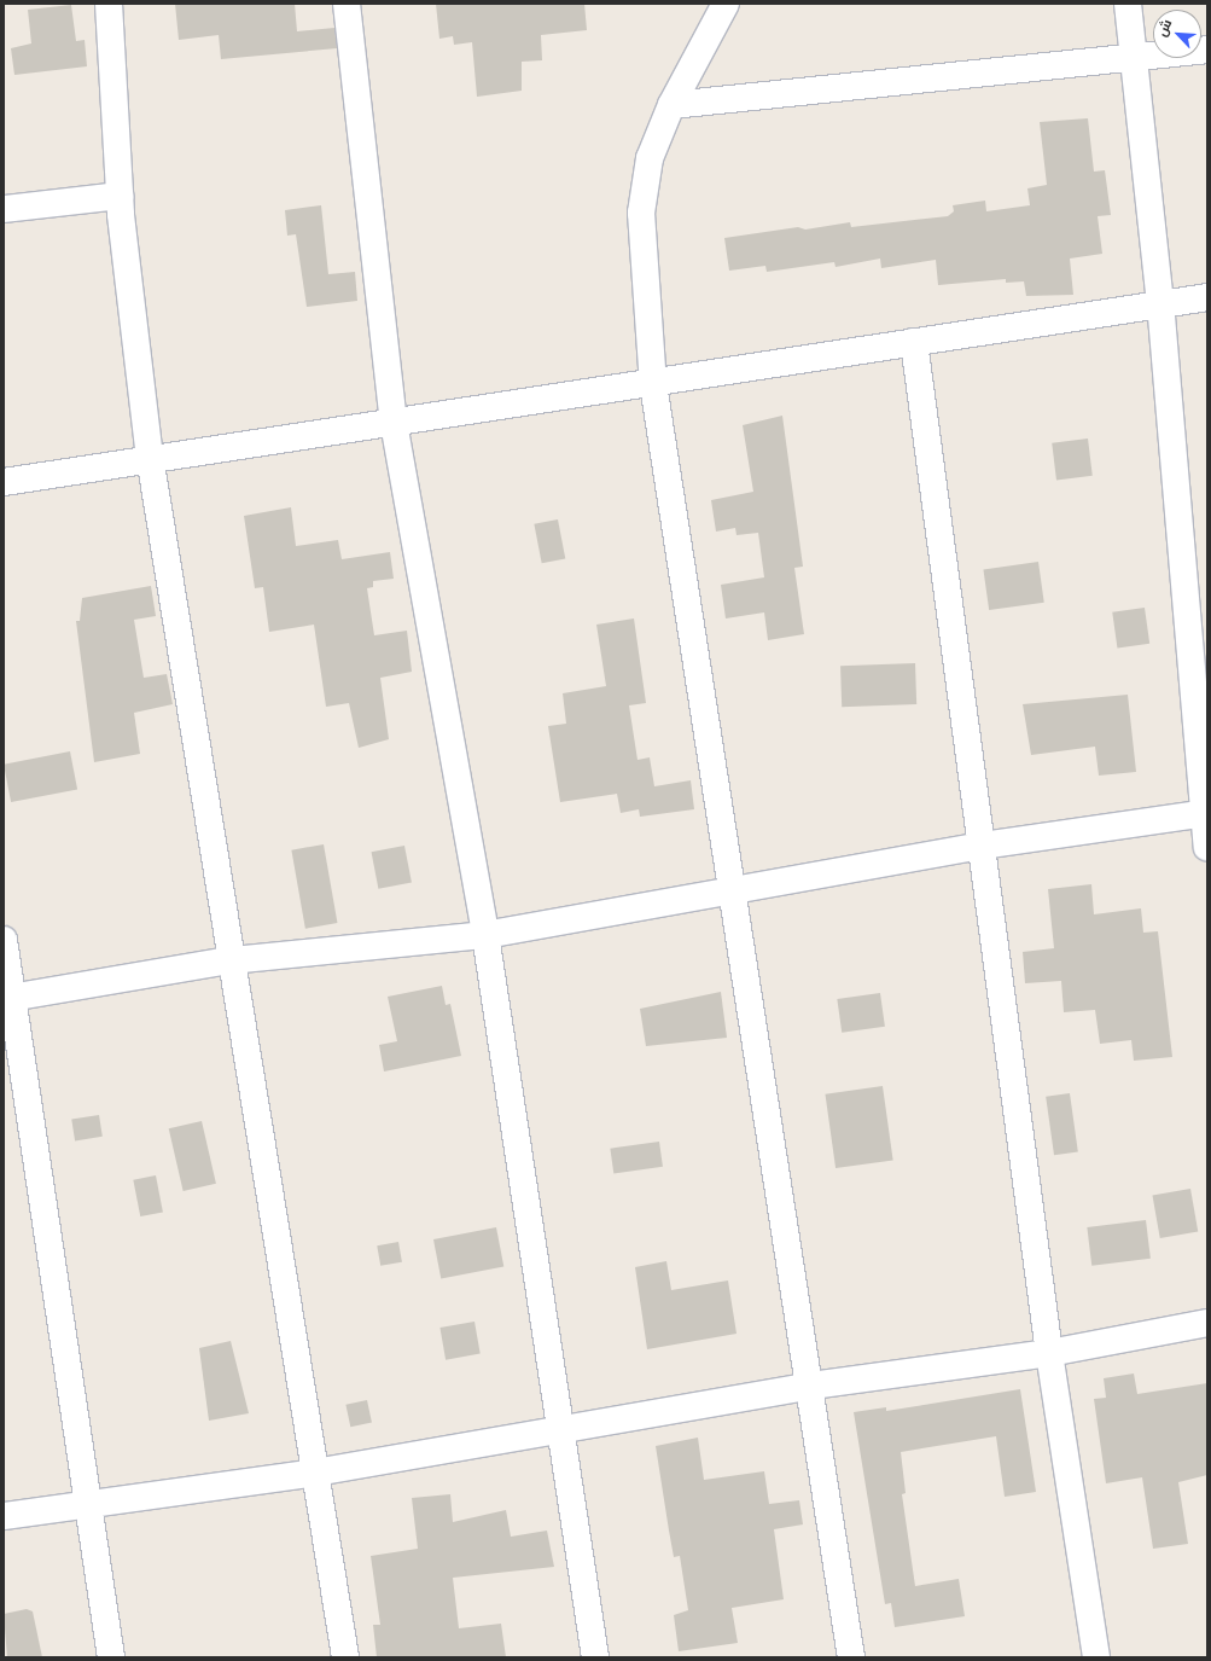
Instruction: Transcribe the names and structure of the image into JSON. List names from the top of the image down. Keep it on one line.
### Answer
{"north":"top left"}
